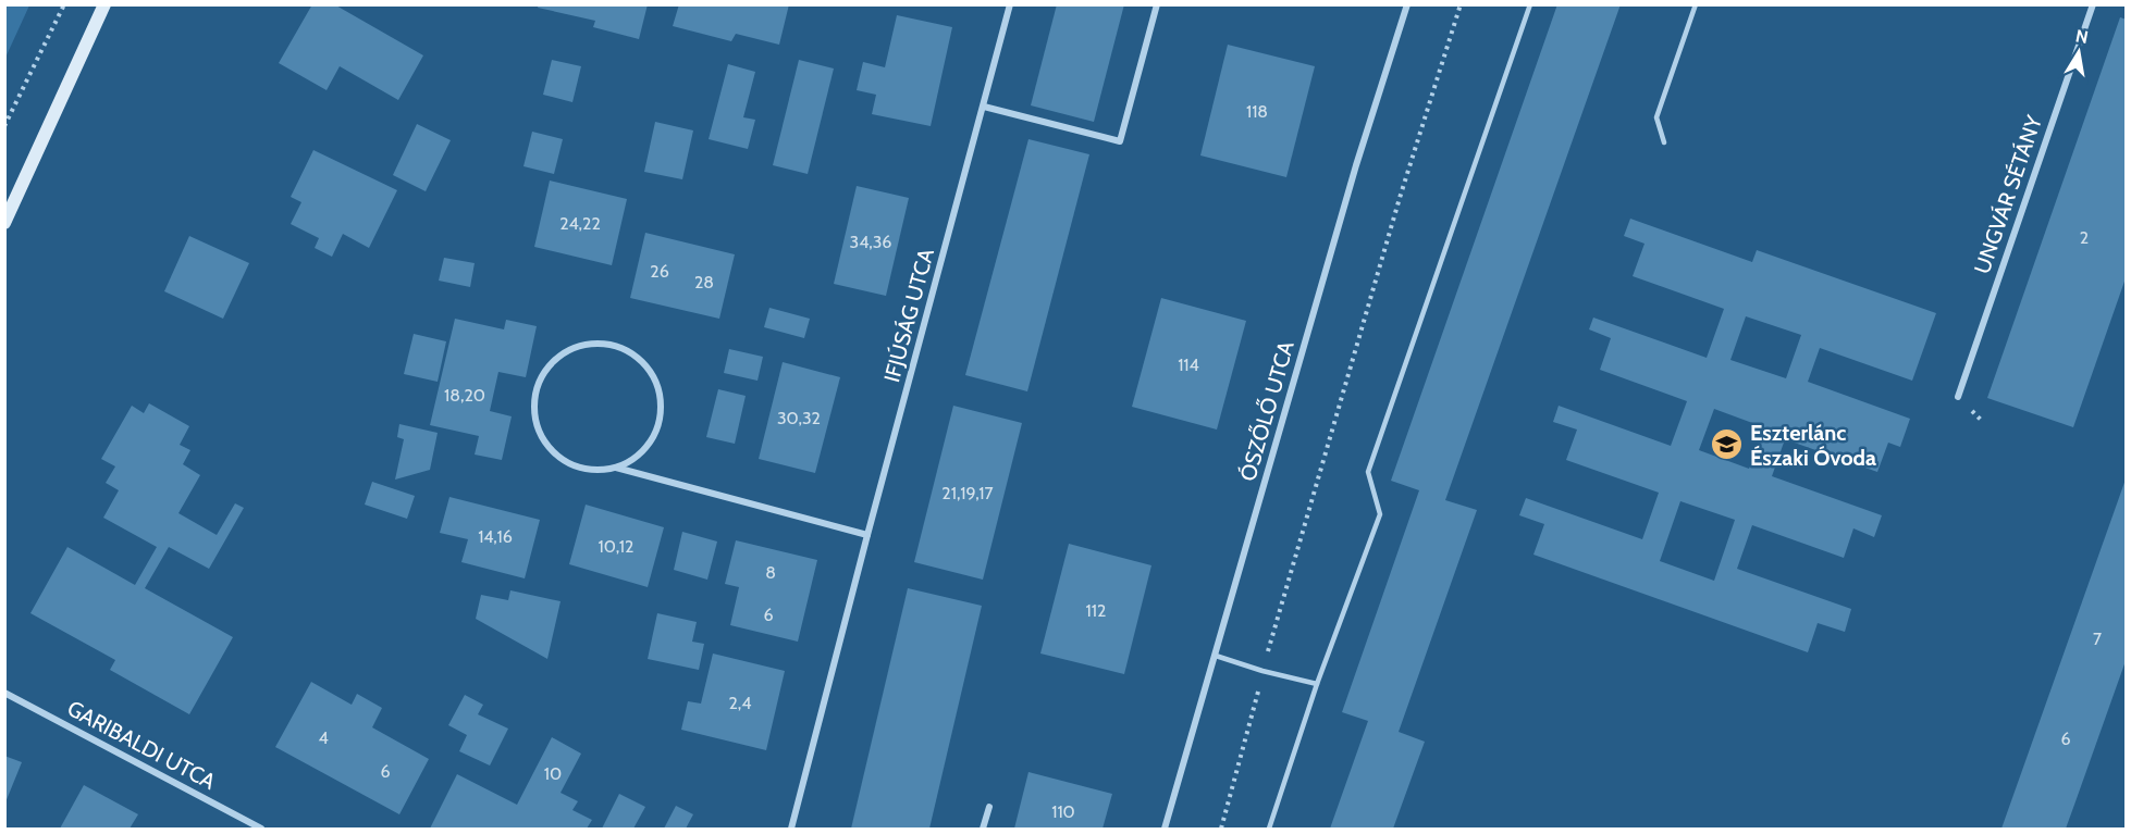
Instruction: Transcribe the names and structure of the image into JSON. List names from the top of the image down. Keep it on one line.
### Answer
{"streets":{"street":["UNGVÁR SÉTÁNY","IFJÚSÁG UTCA","ÓSZŐLŐ UTCA","GARIBALDI UTCA"]},"places":{"school or university":["Eszterlánc Északi Óvoda"]},"house_numbers":["118","24,22","2","34,36","26","28","114","18,20","30,32","21,19,17","14,16","10,12","8","112","6","7","2,4","4","6","6","10","110"],"north":"top"}
